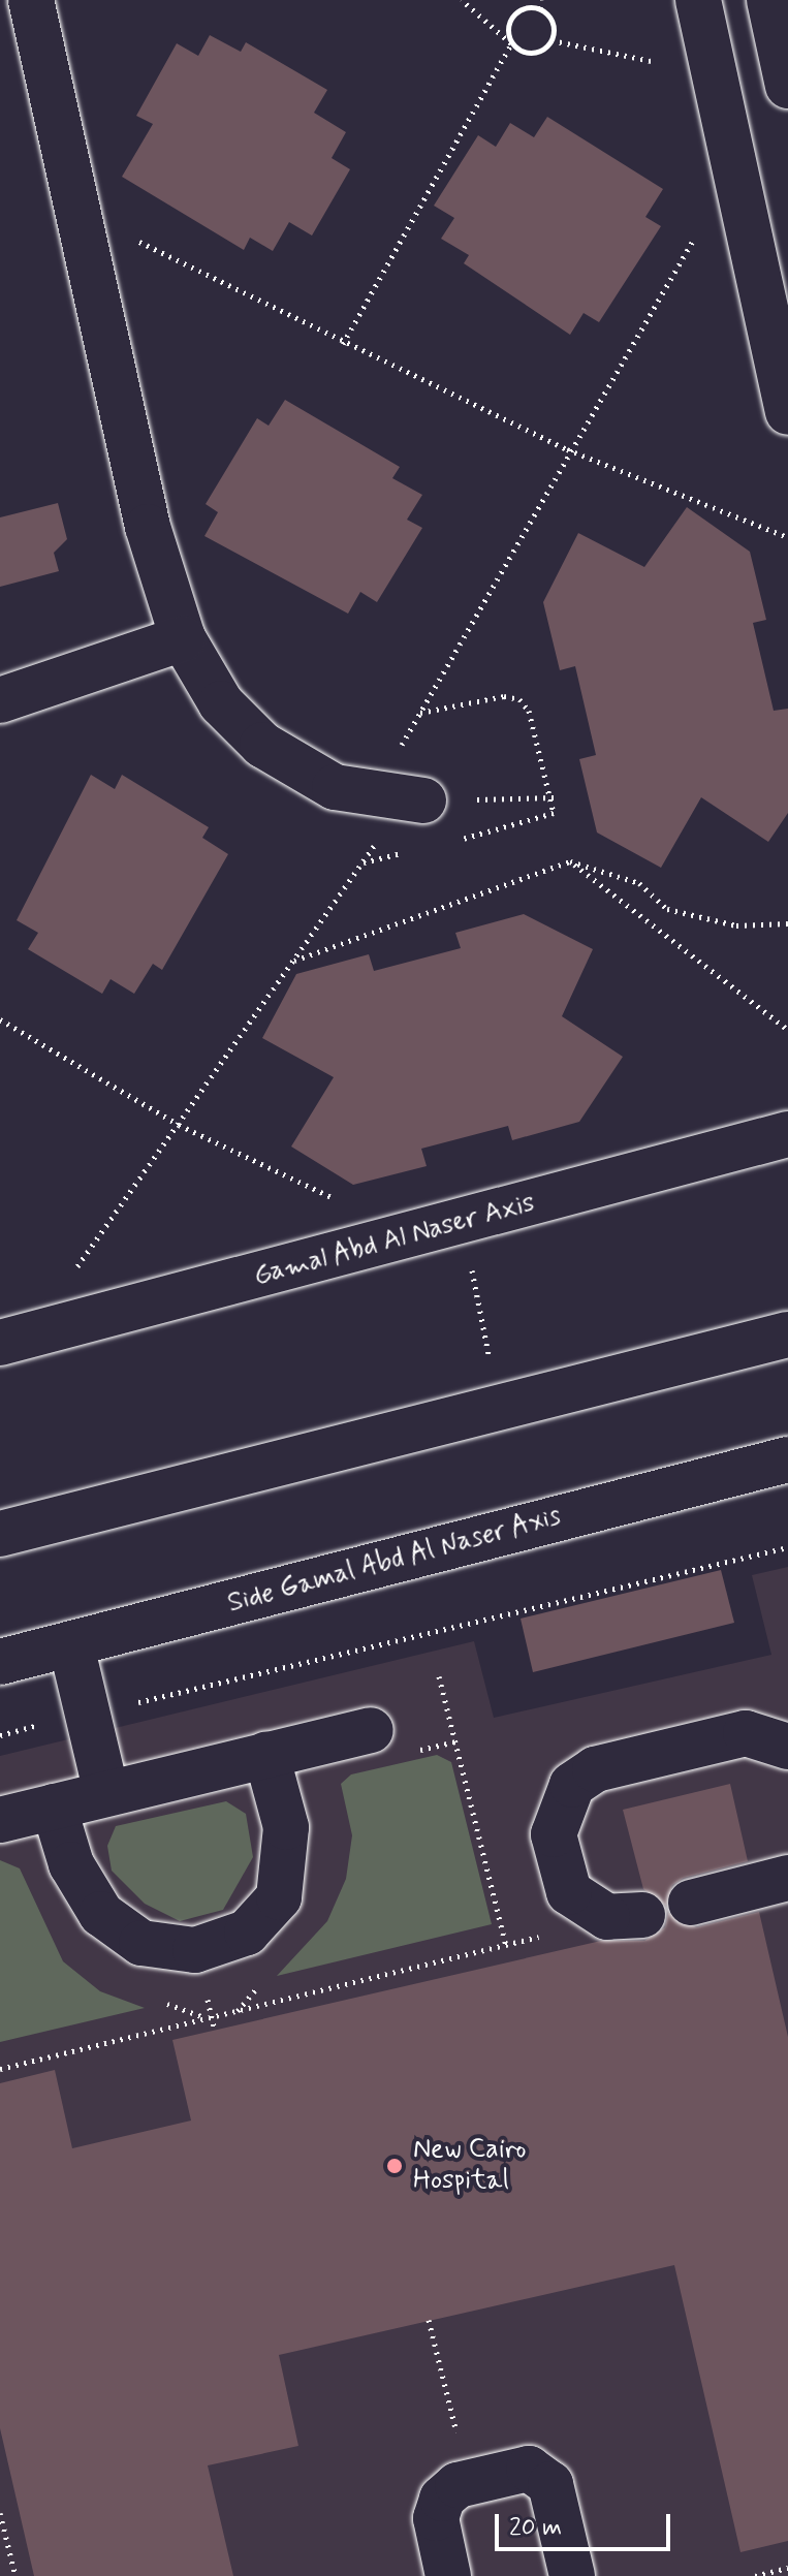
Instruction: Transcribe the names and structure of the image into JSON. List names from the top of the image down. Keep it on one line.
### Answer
{"streets":{"street":["Gamal Abd Al Naser Axis","Side Gamal Abd Al Naser Axis"]},"places":["New Cairo Hospital"],"scale_bar":"20 m"}
